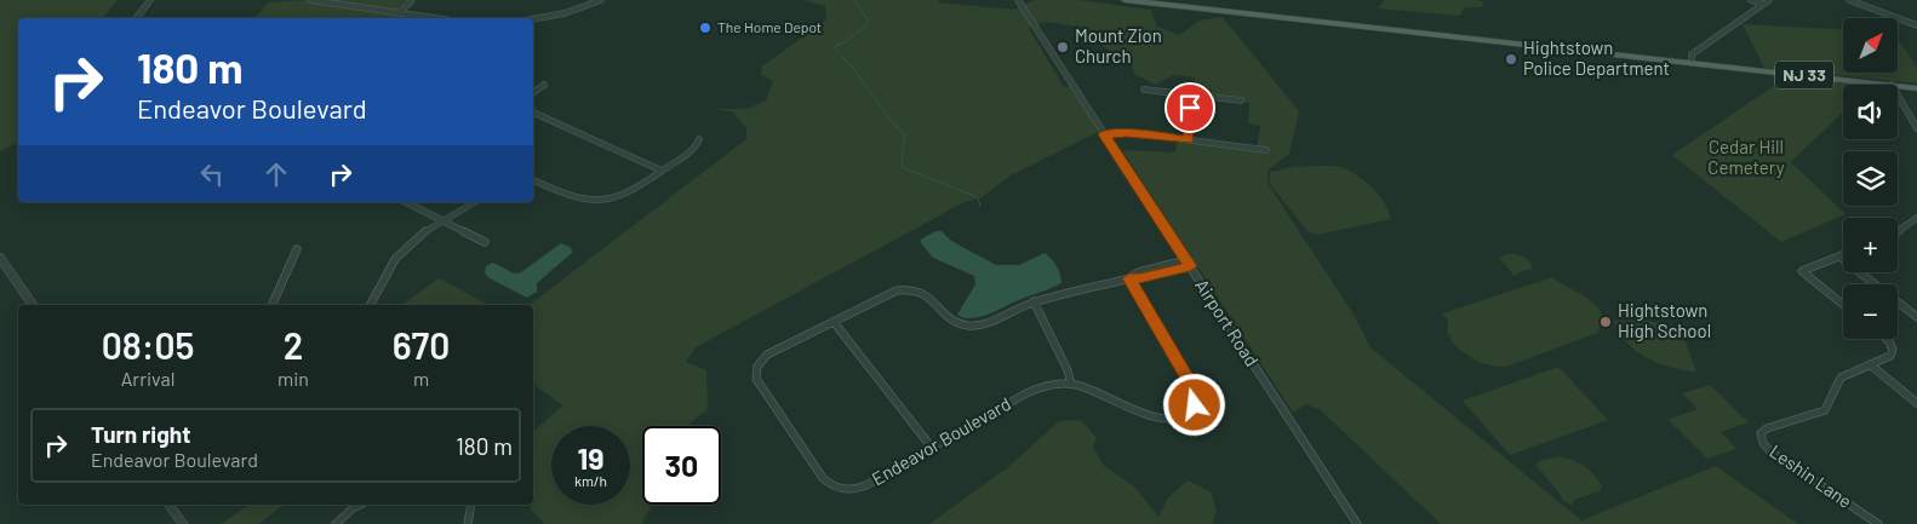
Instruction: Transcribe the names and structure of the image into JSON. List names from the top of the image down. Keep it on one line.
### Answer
{"streets":{"main road":["NJ 33"],"street":["Airport Road","Endeavor Boulevard","Leshin Lane"]},"crossings":[["Airport Road","Endeavor Boulevard"]],"parks":["Cedar Hill Cemetery"],"places":["The Home Depot","Mount Zion Church","Hightstown Police Department","Hightstown High School"],"north":"top right","page":{"map_buttons":["+","−"],"turn":["180 m","Endeavor Boulevard"],"eta":["08:05","Arrival","2","min","670","m"],"list":[{"name":"Turn right","note":"Endeavor Boulevard","value":"180 m"}],"speed":"19 km/h","limit":"30"}}
